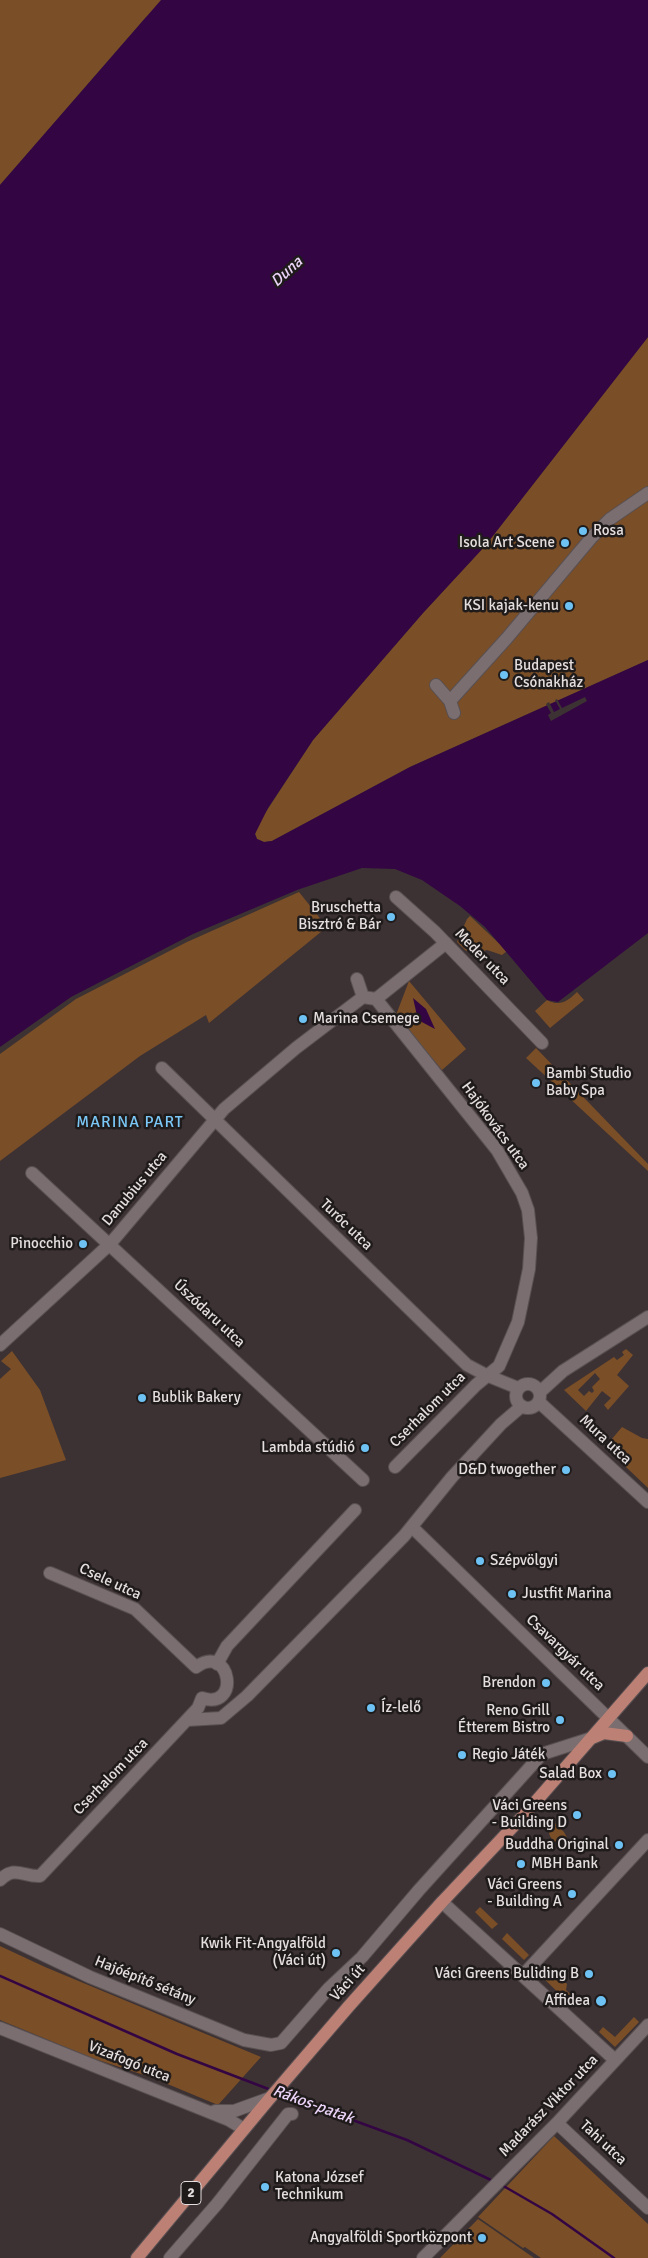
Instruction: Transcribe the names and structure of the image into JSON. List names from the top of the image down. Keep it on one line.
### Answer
{"streets":{"main road":["Váci út","2"],"street":["Meder utca","Hajókovács utca","Danubius utca","Turóc utca","Úszódaru utca","Cserhalom utca","Mura utca","Csele utca","Csavargyár utca","Hajóépítő sétány","Vizafogó utca","Madarász Viktor utca","Tahi utca"]},"crossings":[["Hajókovács utca","Turóc utca"],["Hajókovács utca","Cserhalom utca"],["Danubius utca","Turóc utca"],["Danubius utca","Úszódaru utca"],["Turóc utca","Cserhalom utca"],["Cserhalom utca","Csele utca"],["Csavargyár utca","Váci út"],["Hajóépítő sétány","Váci út"],["Váci út","Vizafogó utca"],["Madarász Viktor utca","Tahi utca"]],"districts":["MARINA PART"],"water":["Duna","Rákos-patak"],"places":["Rosa","Isola Art Scene","KSI kajak-kenu","Budapest Csónakház","Bruschetta Bisztró & Bár","Marina Csemege","Bambi Studio Baby Spa","Pinocchio","Bublik Bakery","Lambda stúdió","D&D twogether","Szépvölgyi","Justfit Marina","Brendon","Íz-lelő","Reno Grill Étterem Bistro","Regio Játék","Salad Box","Váci Greens - Building D","Buddha Original","MBH Bank","Váci Greens - Building A","Kwik Fit-Angyalföld (Váci út)","Váci Greens Buliding B","Affidea","Katona József Technikum","Angyalföldi Sportközpont"]}
